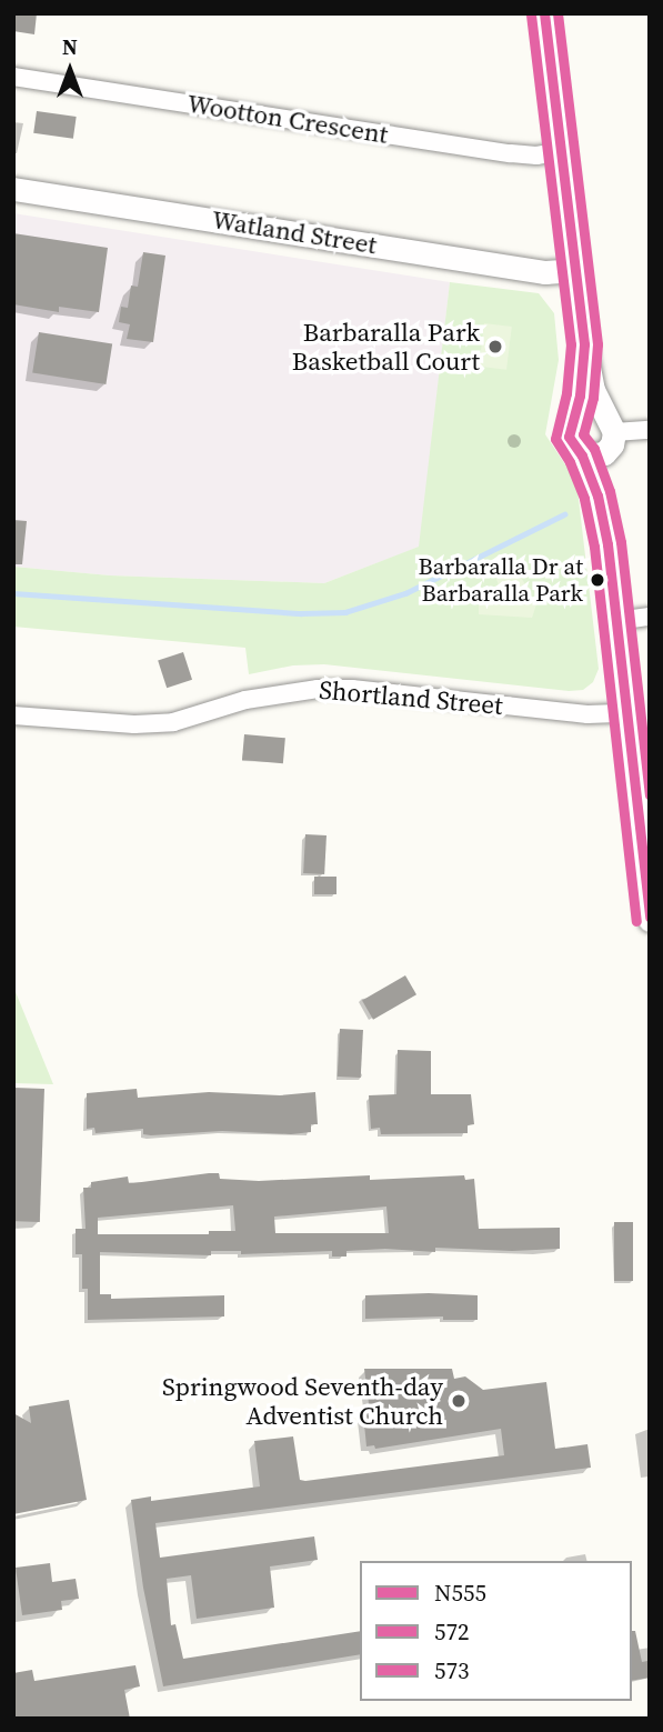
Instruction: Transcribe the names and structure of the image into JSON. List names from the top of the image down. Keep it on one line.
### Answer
{"streets":{"street":["Wootton Crescent","Watland Street","Shortland Street"]},"places":["Barbaralla Park Basketball Court","Barbaralla Dr at Barbaralla Park","Springwood Seventh-day Adventist Church"],"lines":["transit line N555","transit line 573","transit line 572"],"legend":["N555","572","573"],"north":"top"}
